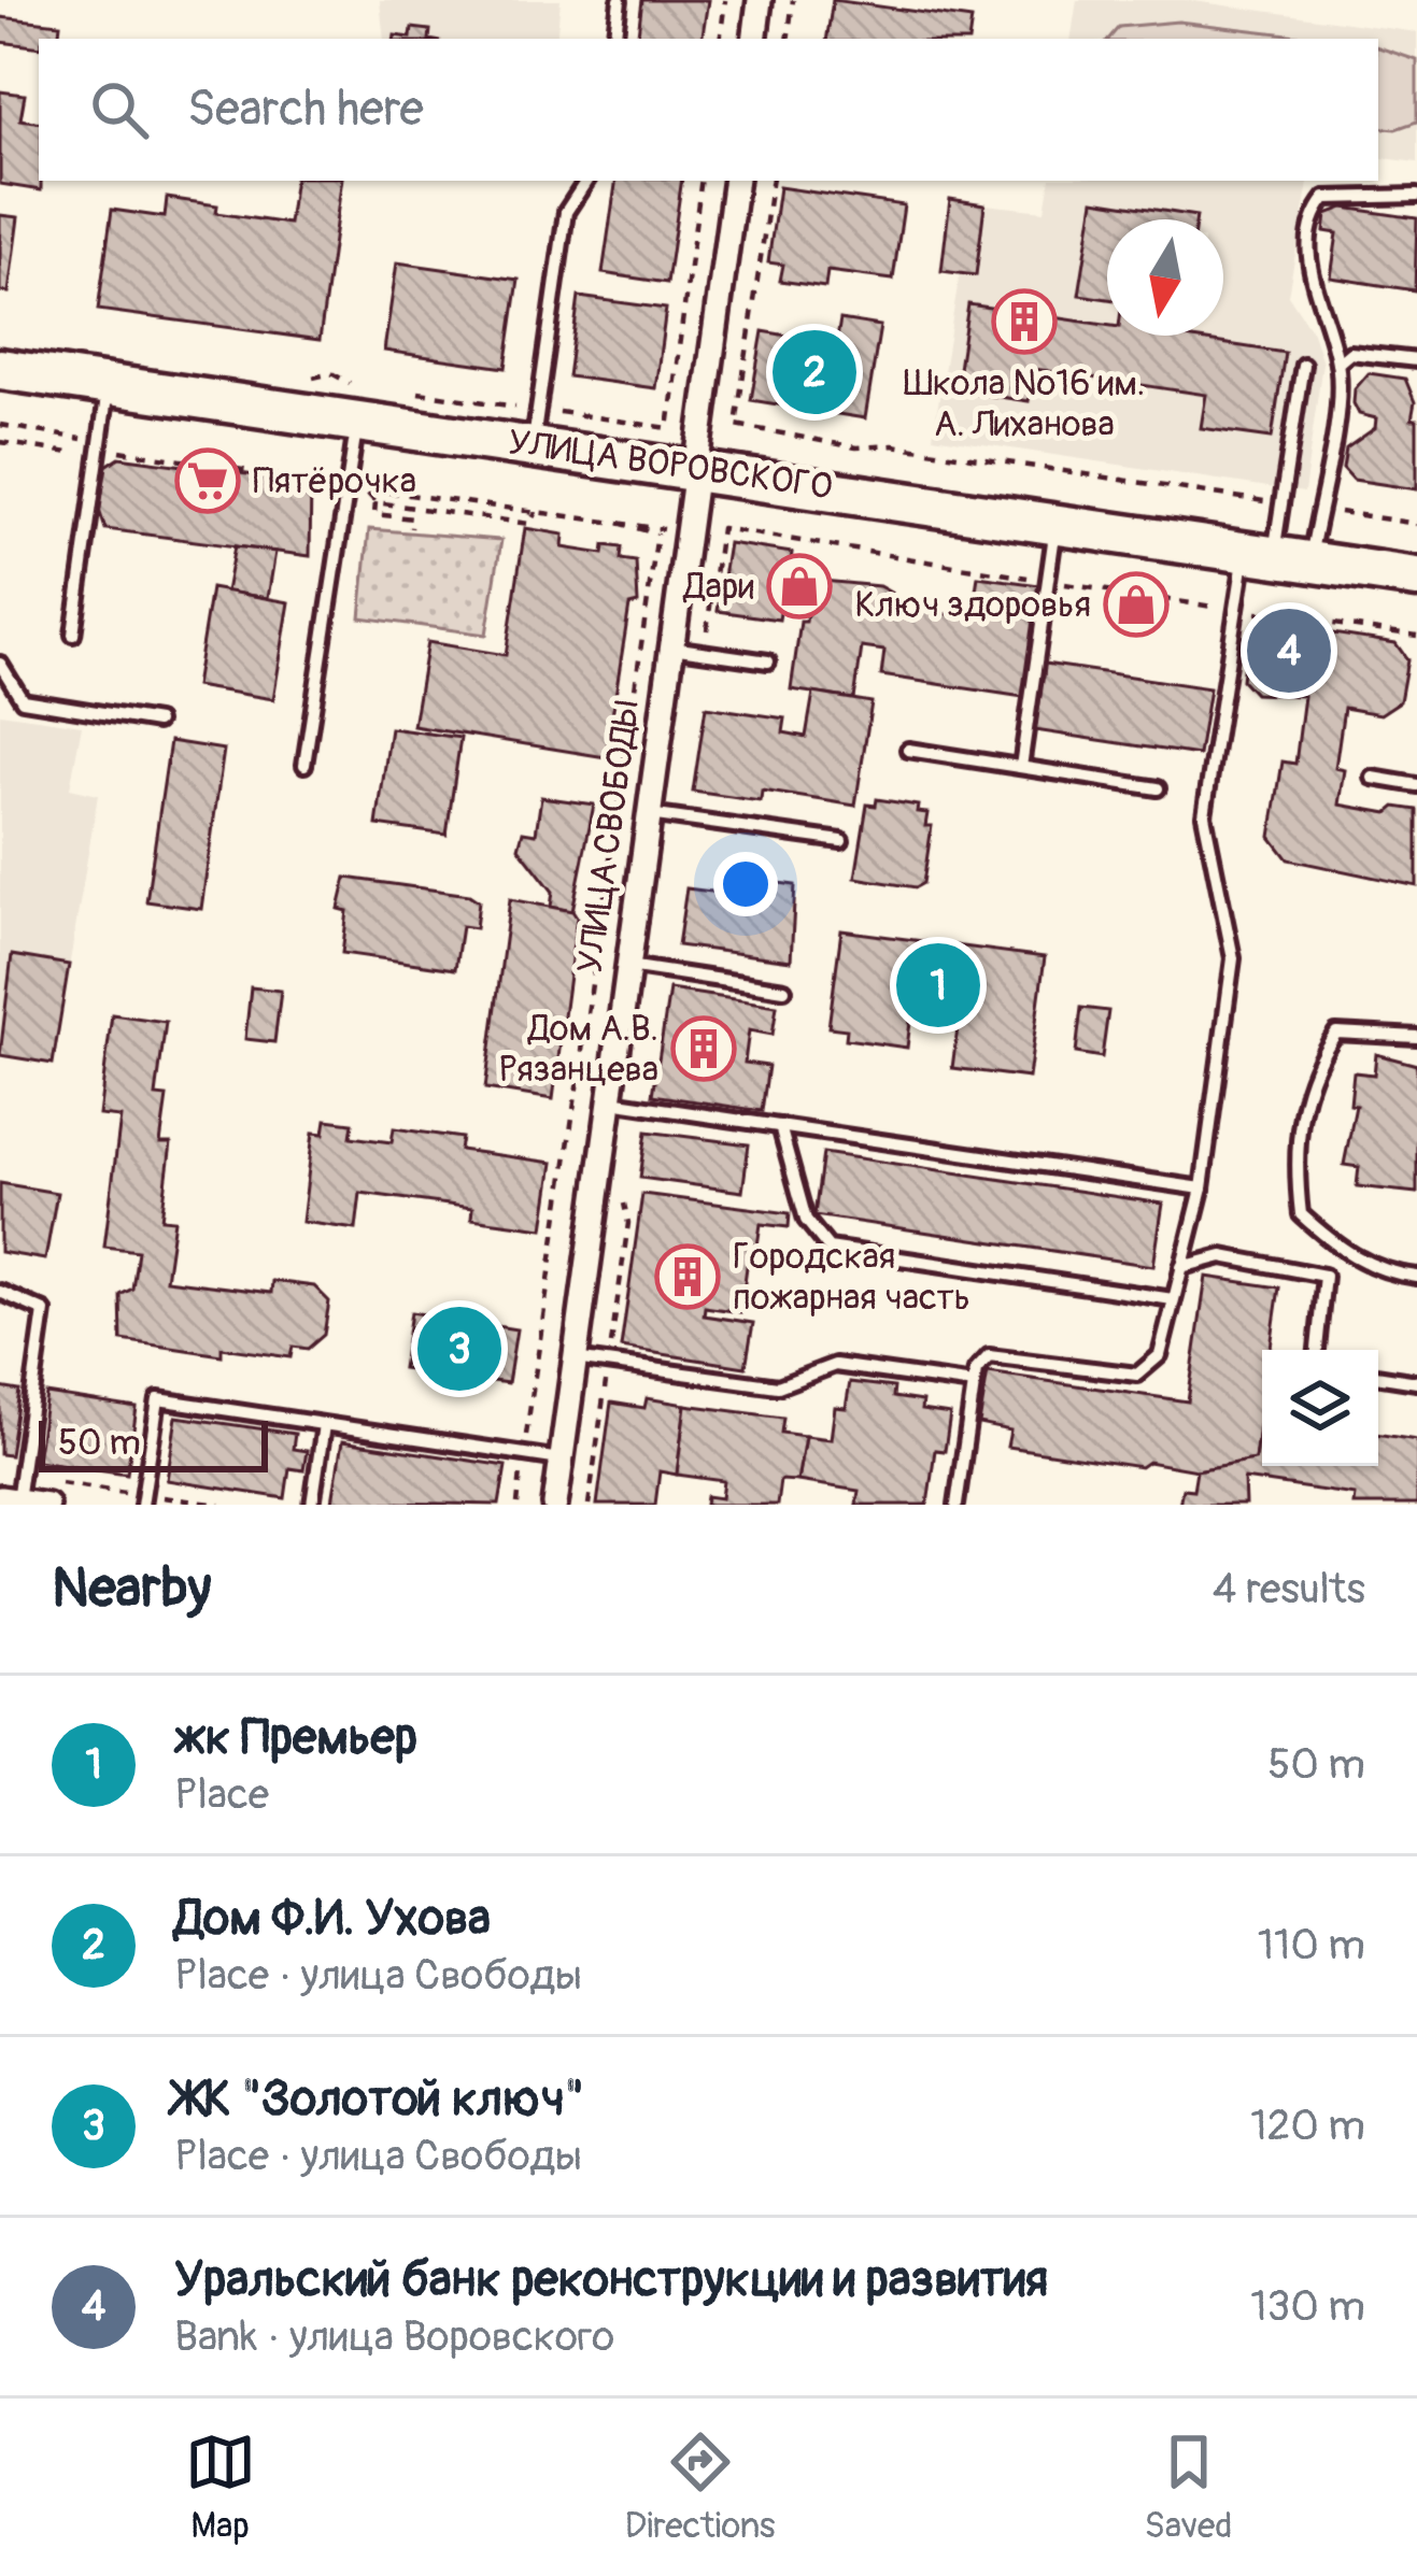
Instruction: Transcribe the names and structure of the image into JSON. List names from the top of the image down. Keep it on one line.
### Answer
{"streets":{"main road":["УЛИЦА ВОРОВСКОГО"],"street":["УЛИЦА СВОБОДЫ"]},"crossings":[["УЛИЦА ВОРОВСКОГО","УЛИЦА СВОБОДЫ"]],"places":{"building":["Школа №16 им. А. Лиханова","Дом А.В. Рязанцева","Городская пожарная часть"],"supermarket":["Пятёрочка"],"shop":["Дари","Ключ здоровья"]},"scale_bar":"50 m","north":"bottom","page":{"search":"Search here","pins":["2","4","1","3"],"scale":"50 m","heading":["Nearby","4 results"],"list":[{"mark":"1","name":"жк Премьер","note":"Place","value":"50 m"},{"mark":"2","name":"Дом Ф.И. Ухова","note":"Place · улица Свободы","value":"110 m"},{"mark":"3","name":"ЖК \"Золотой ключ\"","note":"Place · улица Свободы","value":"120 m"},{"mark":"4","name":"Уральский банк реконструкции и развития","note":"Bank · улица Воровского","value":"130 m"}],"nav":["Map","Directions","Saved"]}}
